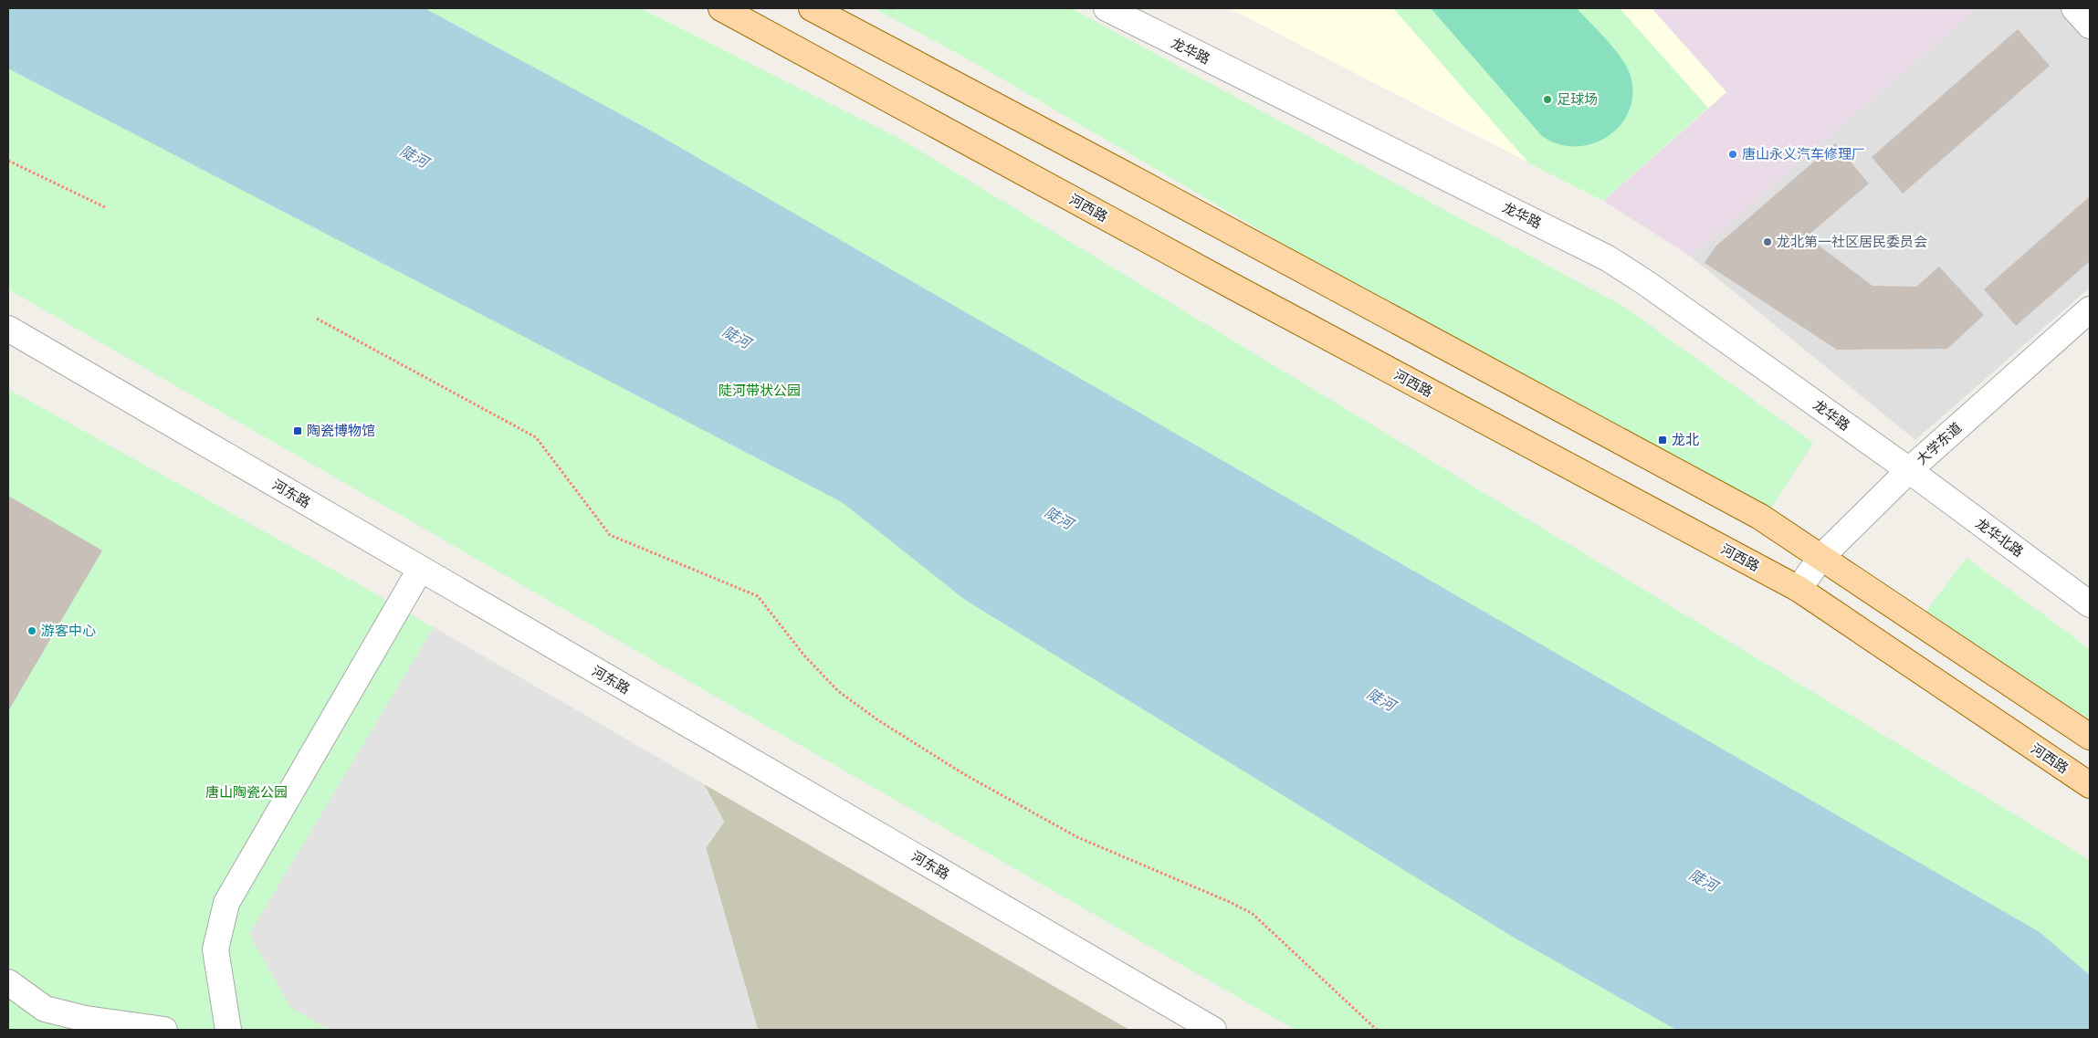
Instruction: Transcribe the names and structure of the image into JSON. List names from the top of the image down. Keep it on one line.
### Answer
{"streets":{"main road":["河西路"],"street":["龙华路","大学东道","河东路","龙华北路"]},"crossings":[["龙华路","大学东道"],["龙华路","龙华北路"],["河西路","大学东道"],["大学东道","龙华北路"]],"water":["陡河"],"parks":["陡河带状公园","唐山陶瓷公园"],"places":{"other":["足球场","唐山永义汽车修理厂","龙北第一社区居民委员会","游客中心"],"transit":["陶瓷博物馆","龙北"]}}
